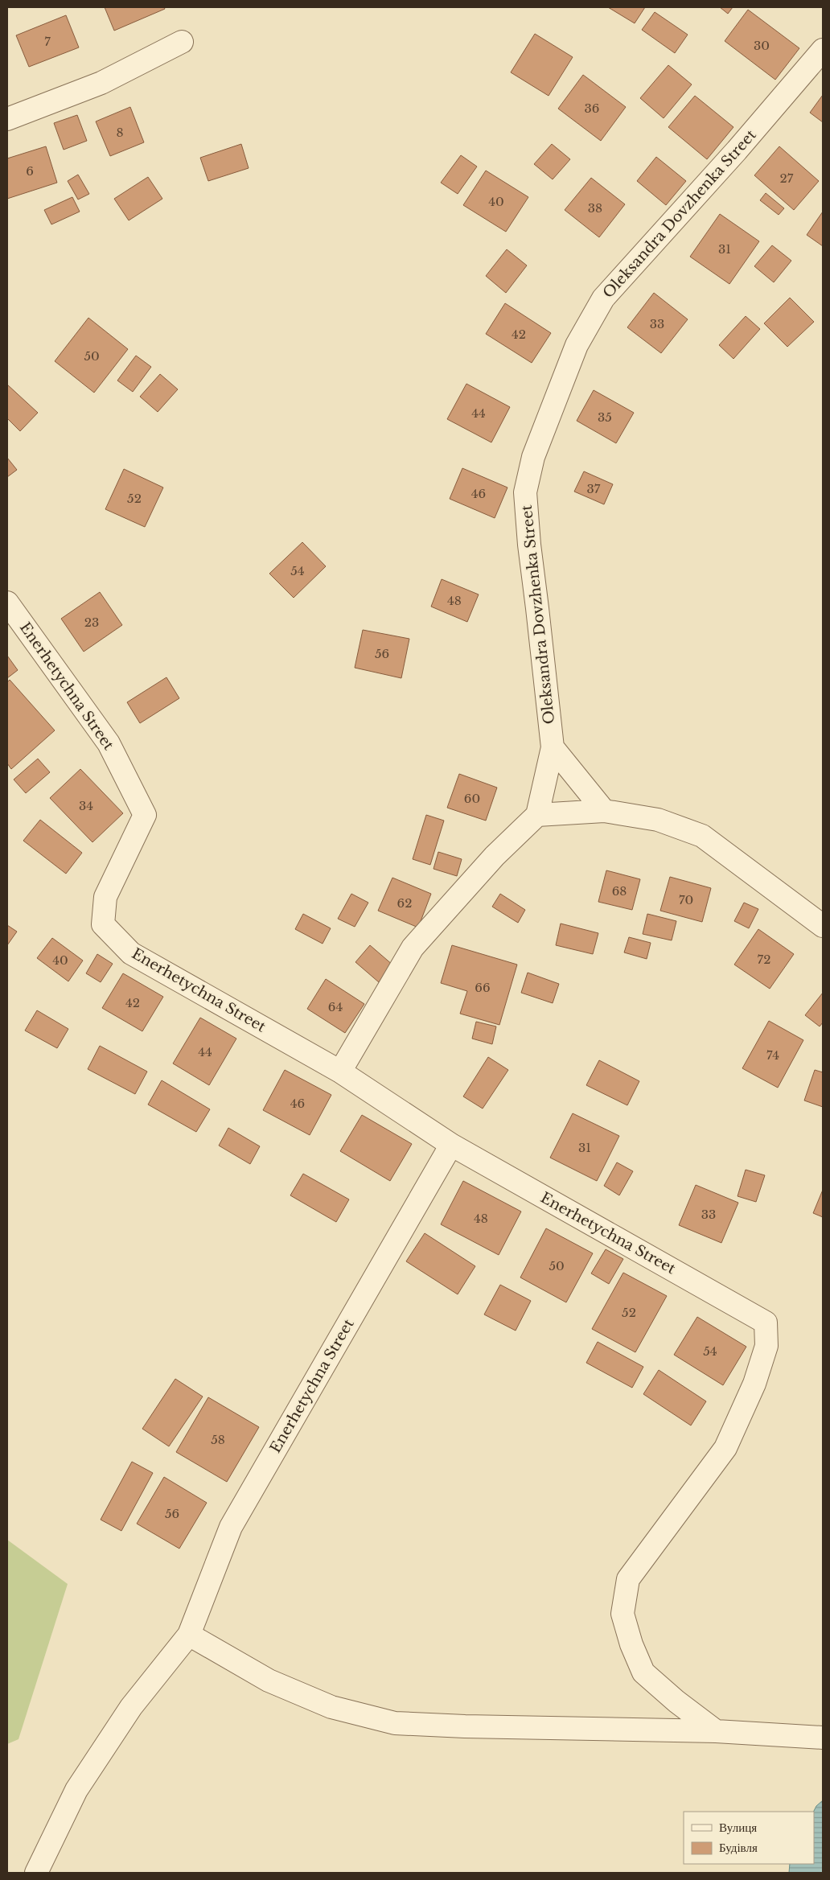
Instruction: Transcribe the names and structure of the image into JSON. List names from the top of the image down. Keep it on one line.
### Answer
{"streets":{"street":["Oleksandra Dovzhenka Street","Enerhetychna Street"]},"house_numbers":["7","30","36","8","6","27","40","38","31","33","42","50","44","35","37","46","52","54","48","23","56","60","34","68","70","62","72","40","66","42","64","44","74","46","31","33","48","50","52","54","58","56"],"legend":["Вулиця","Будівля"]}
